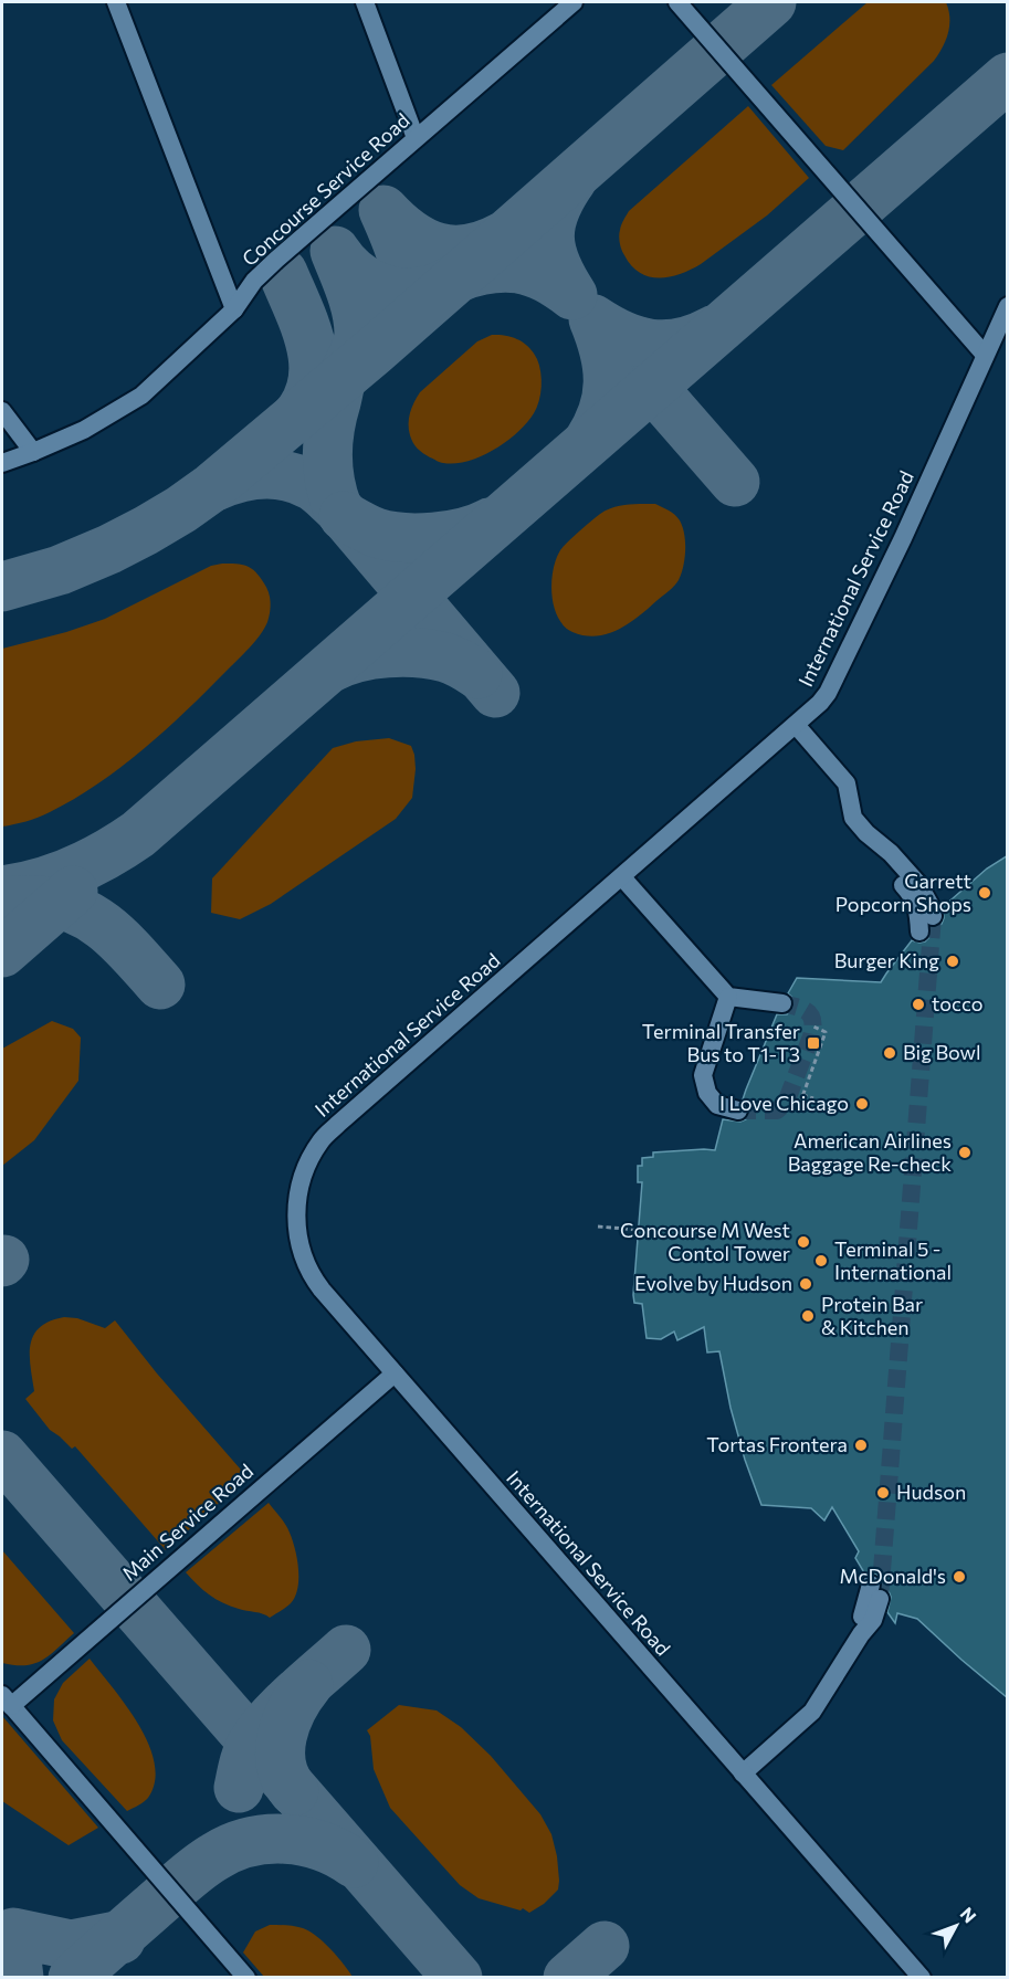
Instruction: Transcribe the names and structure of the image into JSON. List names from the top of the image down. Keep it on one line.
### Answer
{"streets":{"lane":["Concourse Service Road","International Service Road","Main Service Road"]},"crossings":[["International Service Road","Main Service Road"]],"places":{"other":["Garrett Popcorn Shops","Burger King","tocco","Big Bowl","I Love Chicago","American Airlines Baggage Re-check","Concourse M West Contol Tower","Terminal 5 - International","Evolve by Hudson","Protein Bar & Kitchen","Tortas Frontera","Hudson","McDonald's"],"transit":["Terminal Transfer Bus to T1-T3"]},"north":"top right"}
